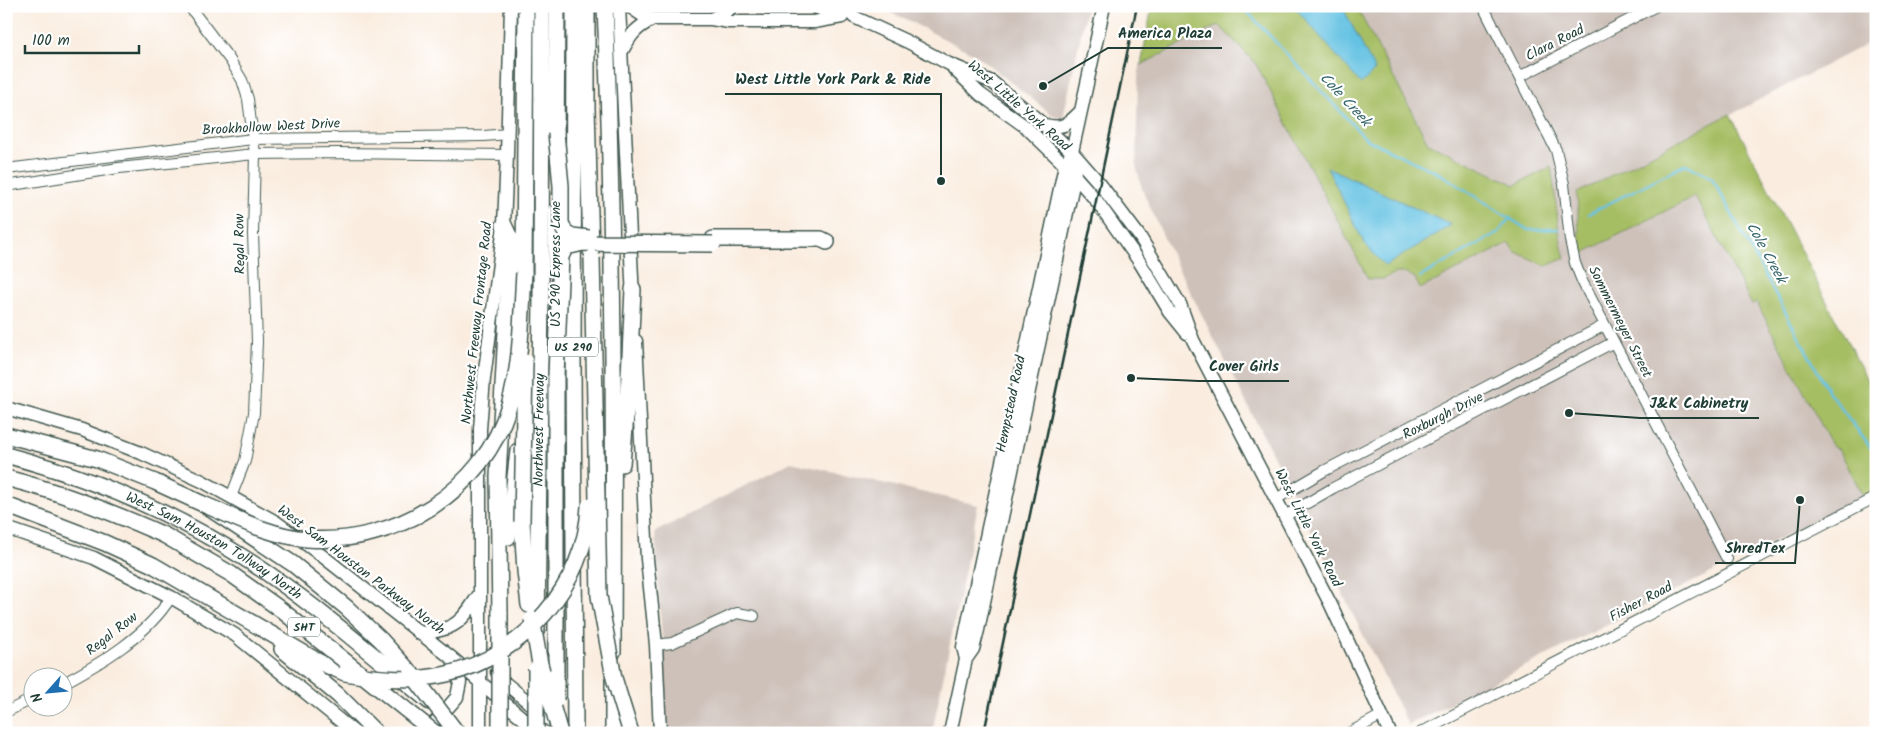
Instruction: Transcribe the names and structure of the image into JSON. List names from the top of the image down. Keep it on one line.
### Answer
{"streets":{"highway":["US 290 Express Lane","US 290","Northwest Freeway","West Sam Houston Tollway North","SHT"],"main road":["West Little York Road","Northwest Freeway Frontage Road","Hempstead Road","West Sam Houston Parkway North"],"street":["Clara Road","Brookhollow West Drive","Regal Row","Sommermeyer Street","Roxburgh Drive","Fisher Road"]},"crossings":[["Clara Road","Sommermeyer Street"],["West Little York Road","Hempstead Road"],["West Little York Road","Roxburgh Drive"],["Brookhollow West Drive","Regal Row"],["Brookhollow West Drive","Northwest Freeway Frontage Road"],["Regal Row","West Sam Houston Parkway North"],["Sommermeyer Street","Roxburgh Drive"],["Northwest Freeway Frontage Road","West Sam Houston Parkway North"]],"water":["Cole Creek"],"places":["America Plaza","West Little York Park & Ride","Cover Girls","J&K Cabinetry","ShredTex"],"scale_bar":"100 m","north":"bottom left"}
